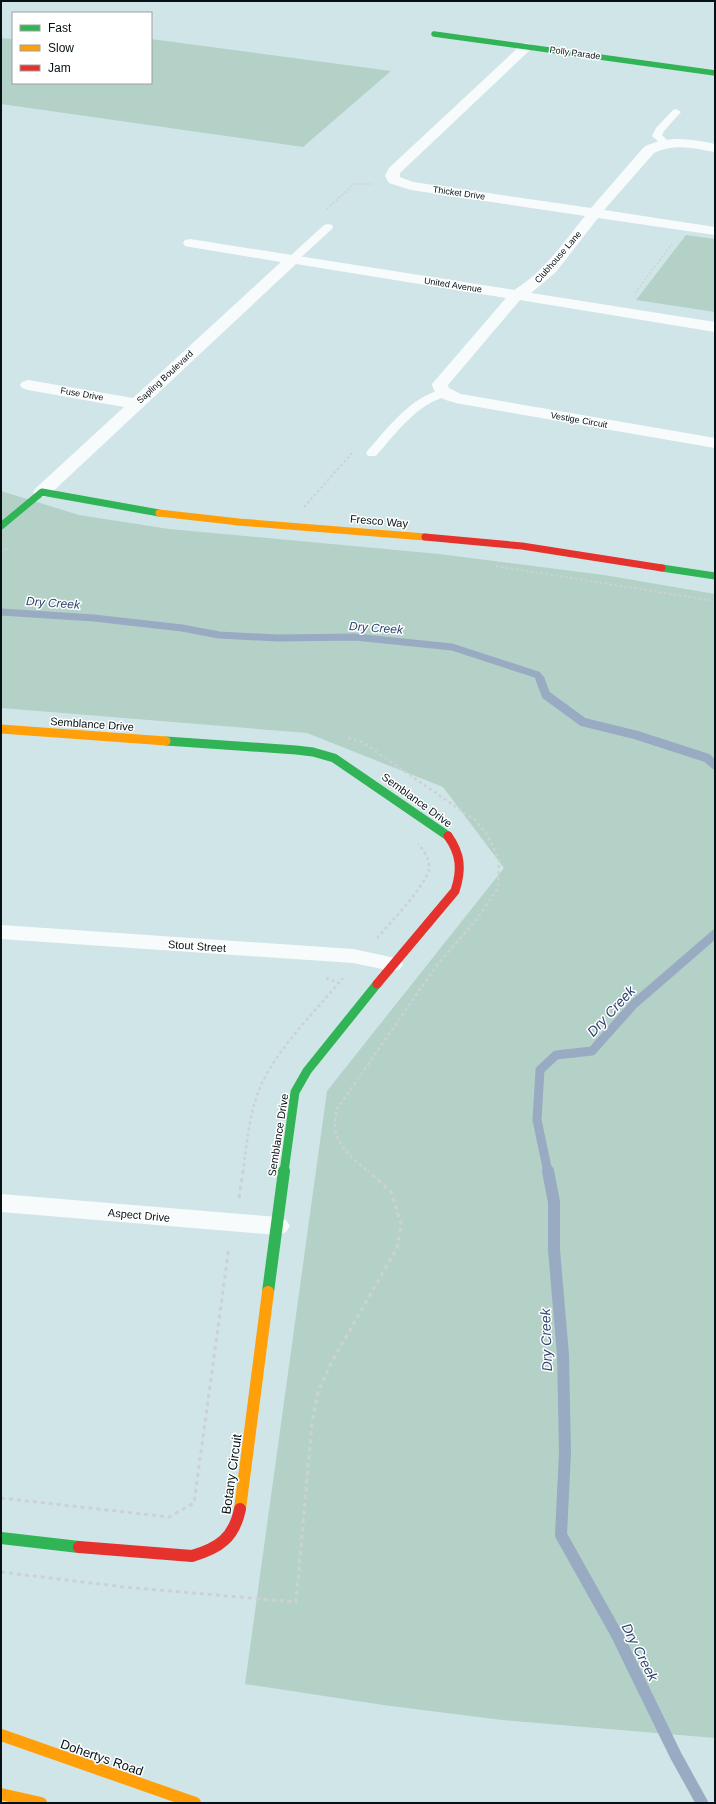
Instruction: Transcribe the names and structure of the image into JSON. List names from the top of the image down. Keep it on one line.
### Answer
{"streets":{"street":["Polly Parade","Thicket Drive","Clubhouse Lane","United Avenue","Sapling Boulevard","Fuse Drive","Vestige Circuit","Fresco Way","Semblance Drive","Stout Street","Aspect Drive","Botany Circuit","Dohertys Road"]},"crossings":[["Polly Parade","Thicket Drive"],["Thicket Drive","Clubhouse Lane"],["Clubhouse Lane","United Avenue"],["United Avenue","Sapling Boulevard"],["Sapling Boulevard","Fuse Drive"],["Sapling Boulevard","Fresco Way"],["Semblance Drive","Stout Street"],["Semblance Drive","Aspect Drive"],["Semblance Drive","Botany Circuit"],["Aspect Drive","Botany Circuit"]],"water":["Dry Creek"],"legend":["Fast","Slow","Jam"]}
